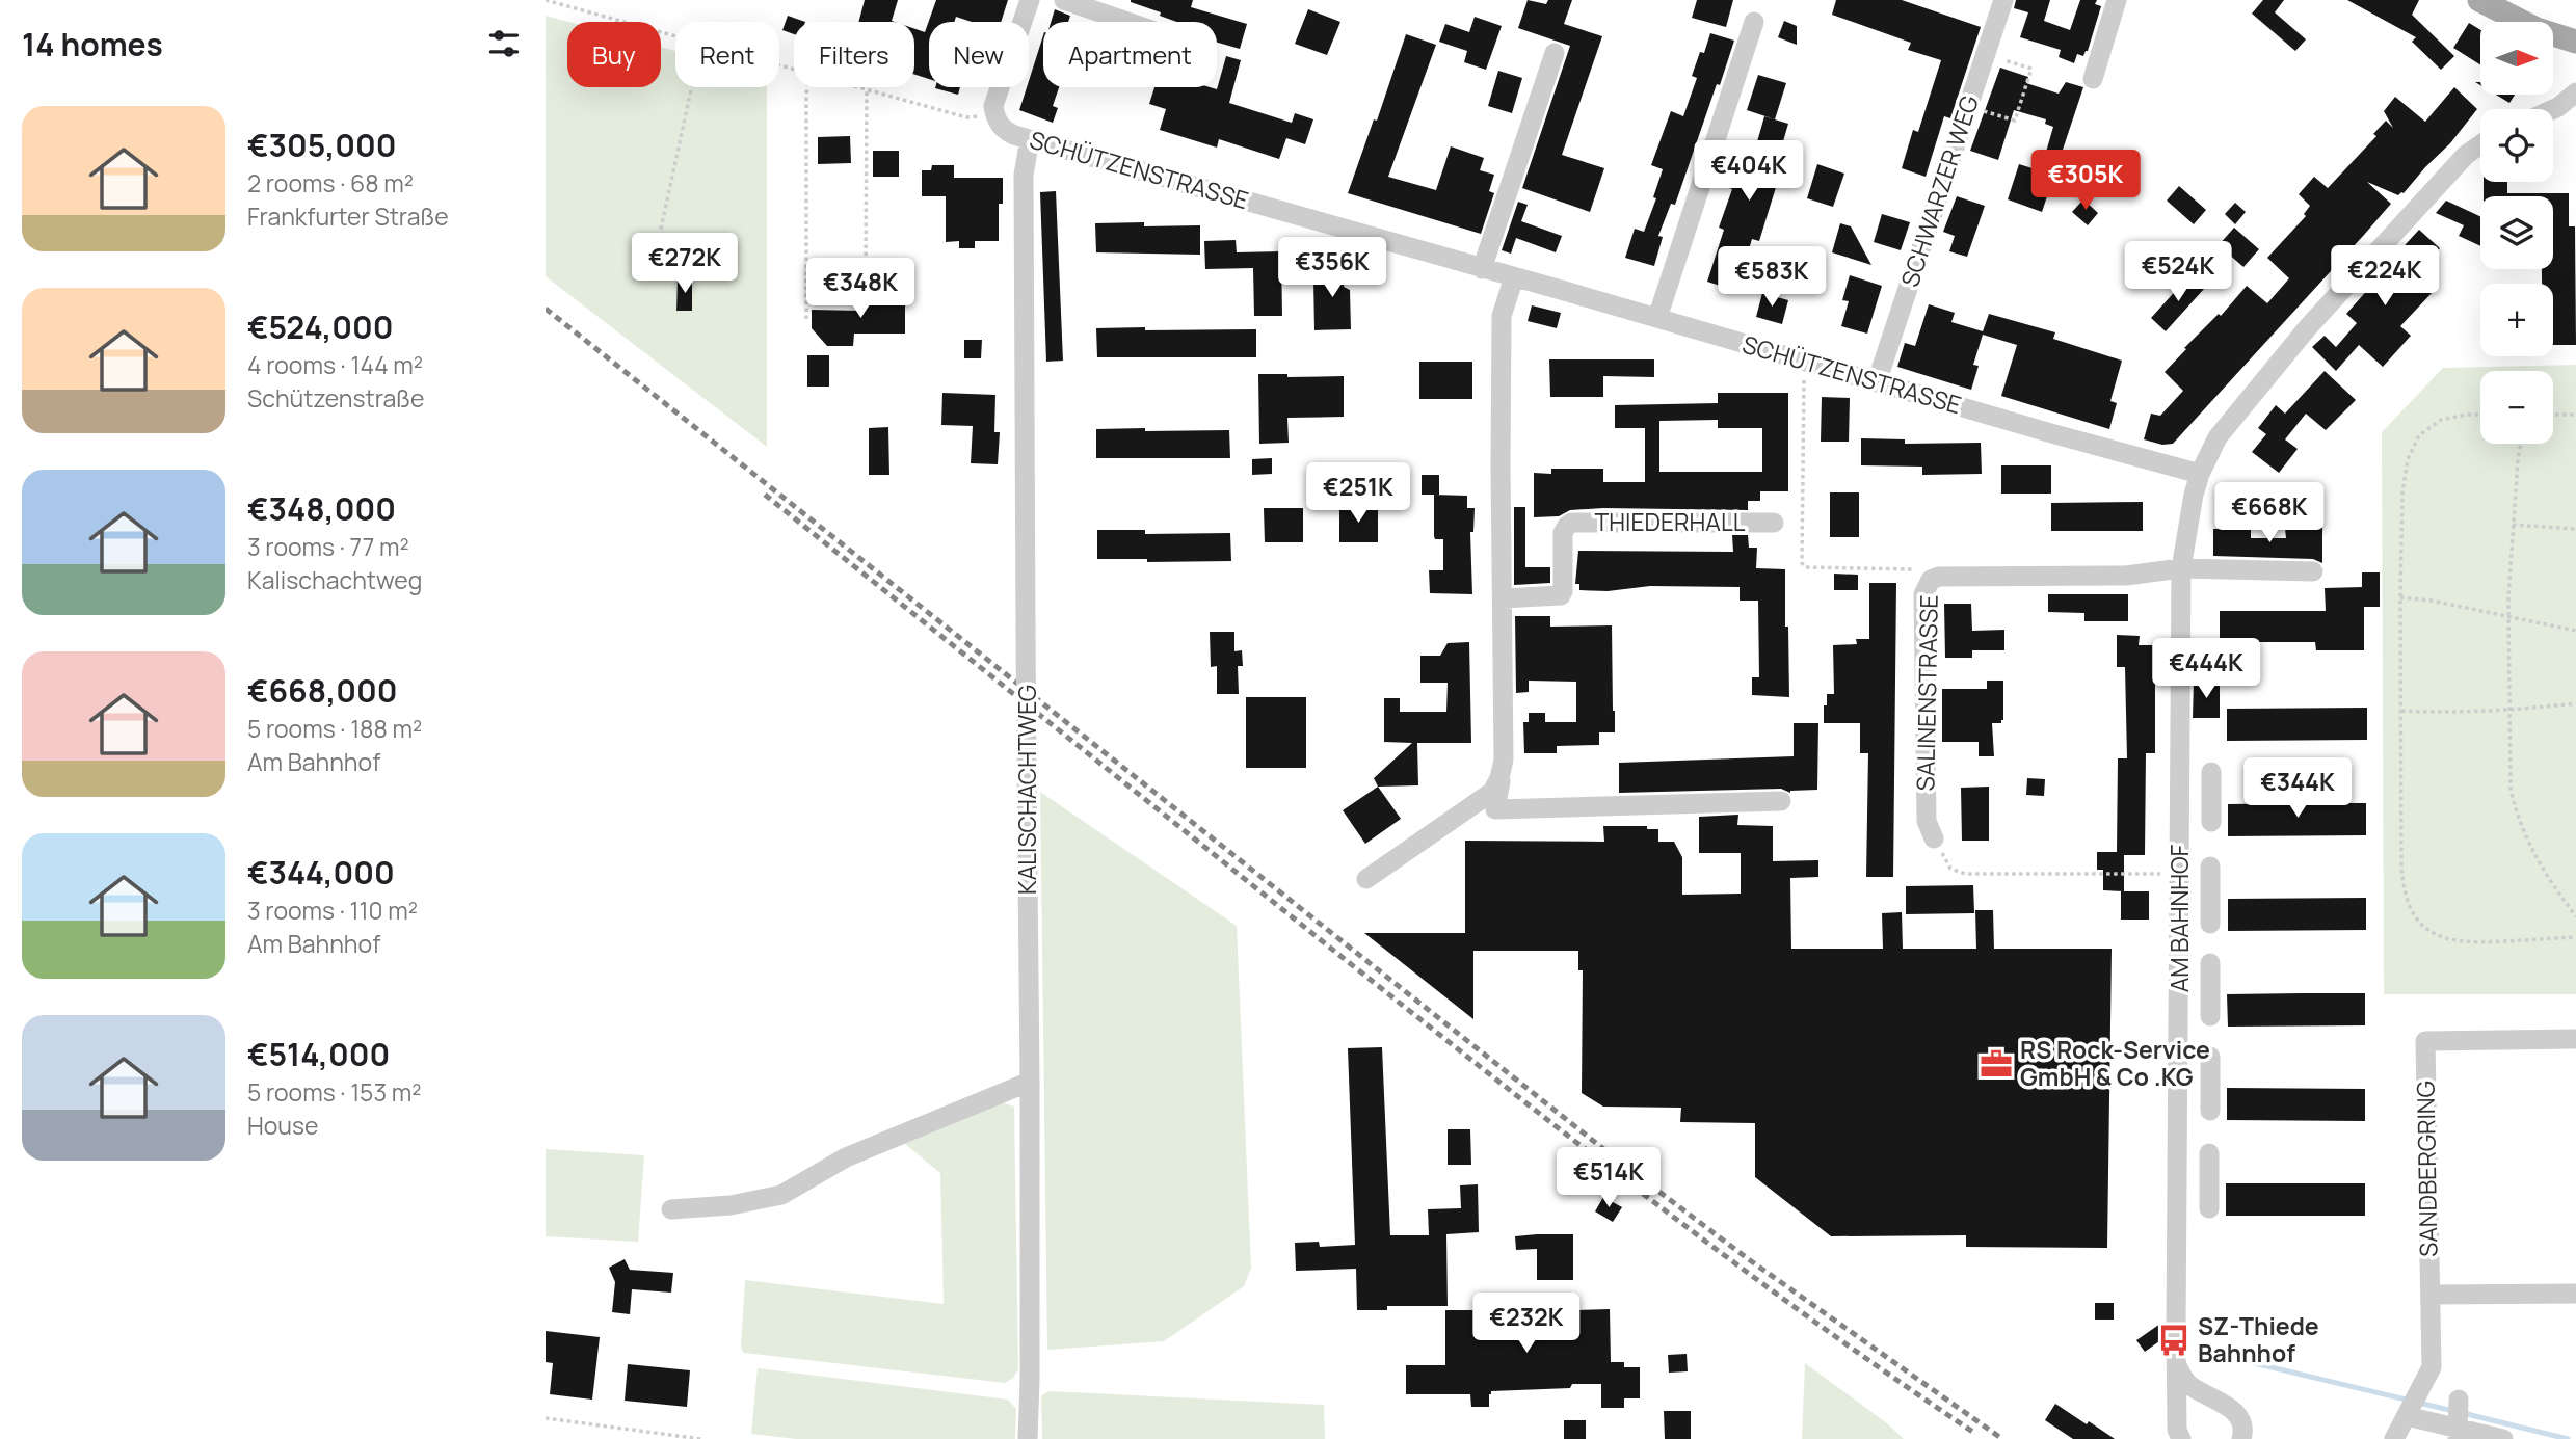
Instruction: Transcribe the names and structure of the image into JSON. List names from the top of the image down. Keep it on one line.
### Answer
{"streets":{"street":["SCHÜTZENSTRASSE","SCHWARZER WEG","THIEDERHALL","SALINENSTRASSE","KALISCHACHTWEG","AM BAHNHOF","SANDBERGRING"]},"crossings":[["SCHÜTZENSTRASSE","SCHWARZER WEG"],["SCHÜTZENSTRASSE","KALISCHACHTWEG"],["SCHÜTZENSTRASSE","AM BAHNHOF"],["SALINENSTRASSE","AM BAHNHOF"]],"places":{"office":["RS Rock-Service GmbH & Co .KG"],"bus stop":["SZ-Thiede Bahnhof"]},"north":"right","page":{"heading":"14 homes","map_buttons":["+","−"],"chip":["Buy","Rent","Filters","New","Apartment"],"list":[{"name":"€305,000","note":"2 rooms · 68 m² · Frankfurter Straße"},{"name":"€524,000","note":"4 rooms · 144 m² · Schützenstraße"},{"name":"€348,000","note":"3 rooms · 77 m² · Kalischachtweg"},{"name":"€668,000","note":"5 rooms · 188 m² · Am Bahnhof"},{"name":"€344,000","note":"3 rooms · 110 m² · Am Bahnhof"},{"name":"€514,000","note":"5 rooms · 153 m² · House"}],"price":["€404K","€305K","€272K","€356K","€524K","€224K","€583K","€348K","€251K","€668K","€444K","€344K","€514K","€232K"]}}
